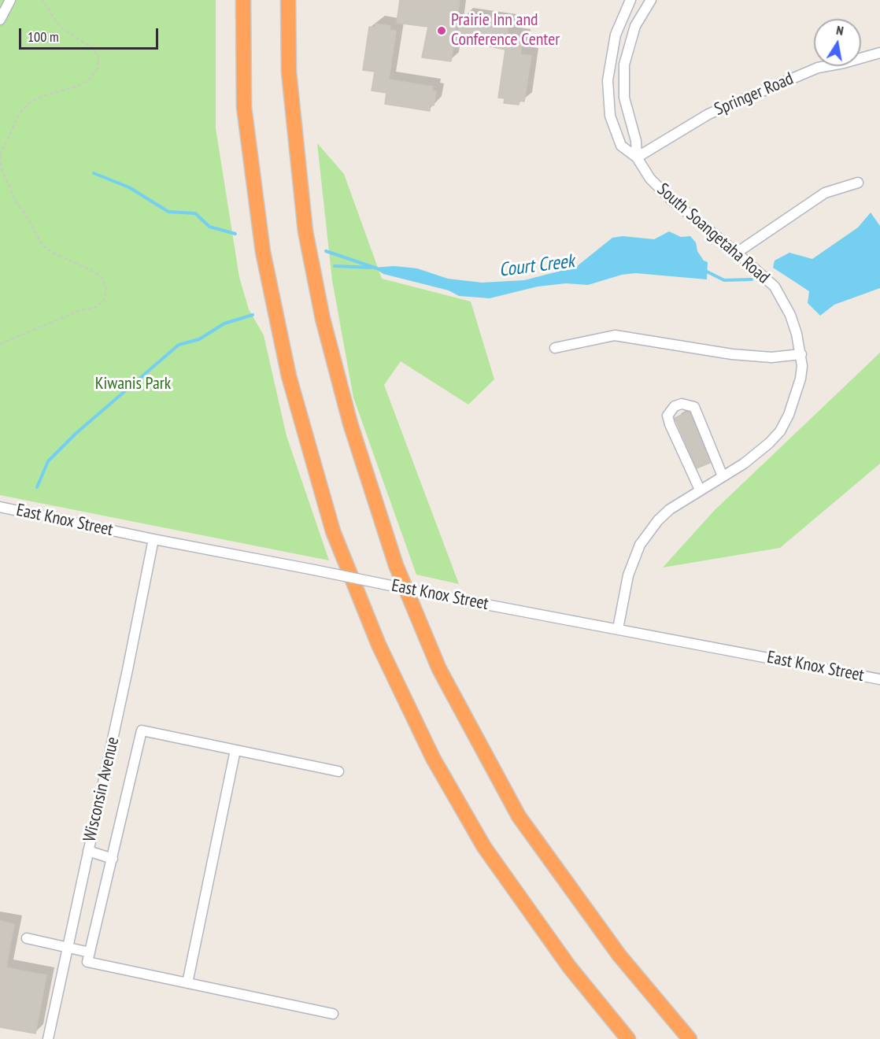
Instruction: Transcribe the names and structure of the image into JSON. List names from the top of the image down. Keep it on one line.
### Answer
{"streets":{"street":["Springer Road","South Soangetaha Road","East Knox Street","Wisconsin Avenue"]},"crossings":[["Springer Road","South Soangetaha Road"],["South Soangetaha Road","East Knox Street"],["East Knox Street","Wisconsin Avenue"]],"water":["Court Creek"],"parks":["Kiwanis Park"],"places":["Prairie Inn and Conference Center"],"scale_bar":"100 m","north":"top"}
